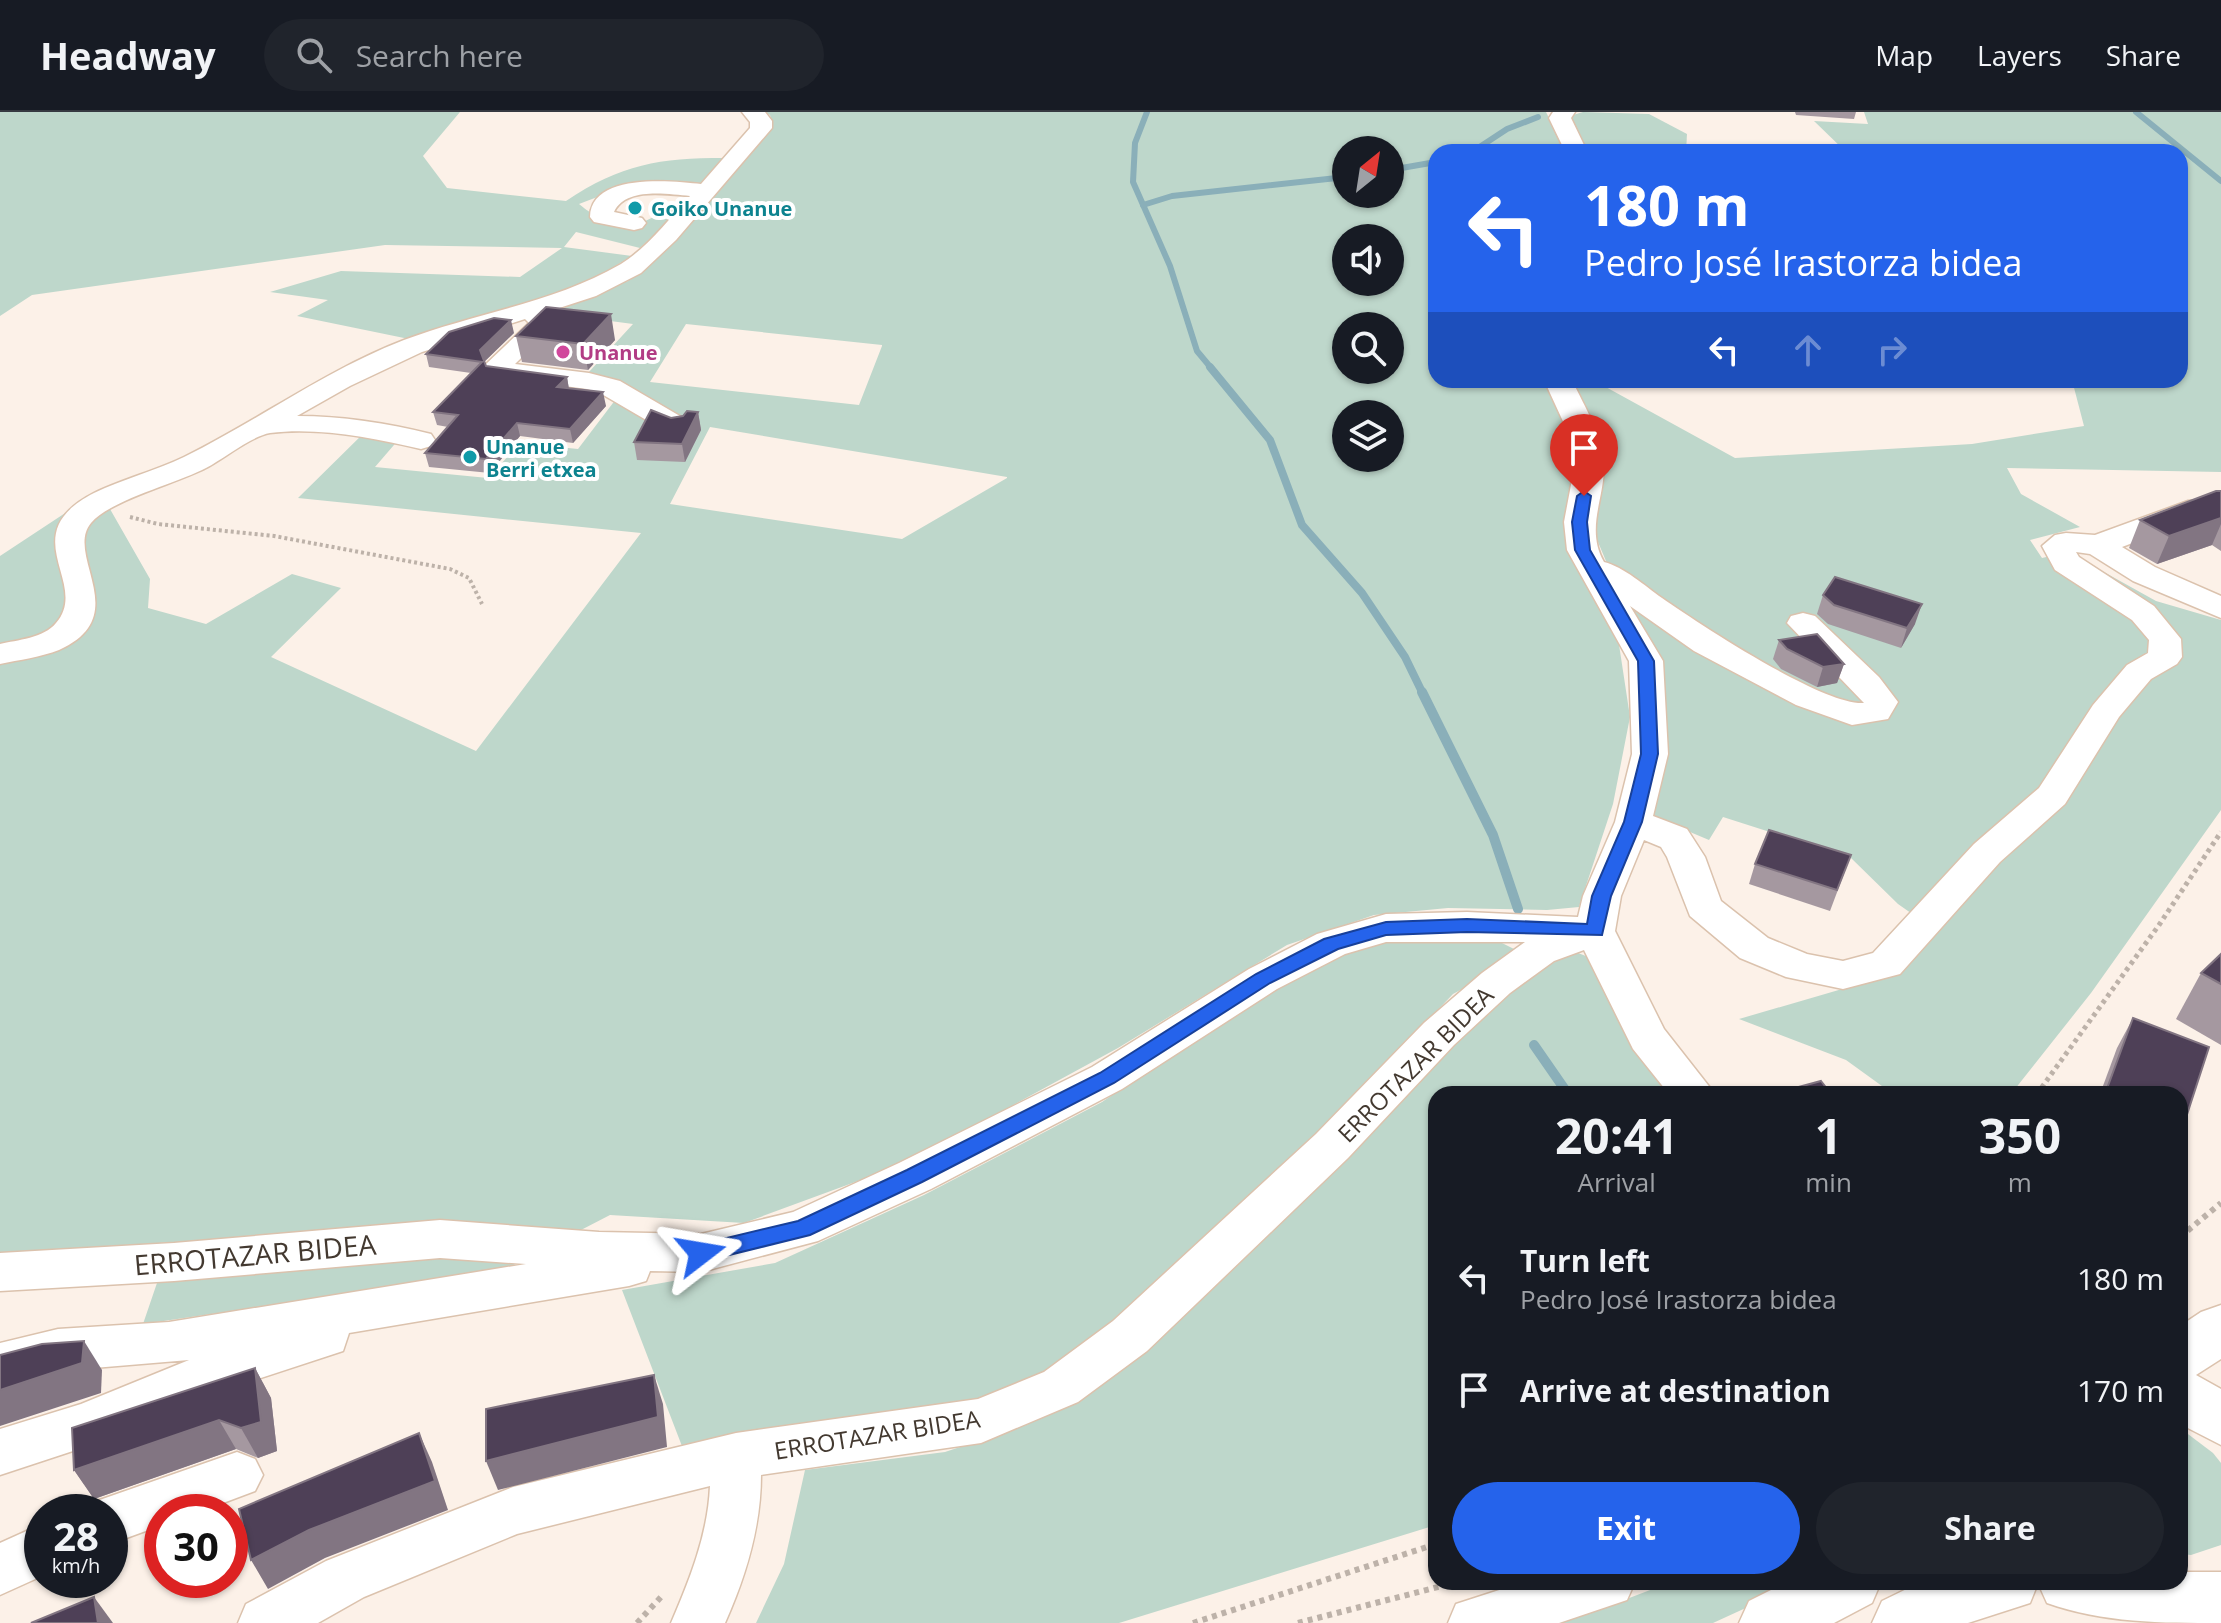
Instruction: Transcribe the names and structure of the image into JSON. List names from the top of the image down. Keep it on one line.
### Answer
{"streets":{"street":["ERROTAZAR BIDEA"]},"places":["Goiko Unanue","Unanue","Unanue Berri etxea"],"north":"top right","page":{"header":"Headway","search":"Search here","nav":["Map","Layers","Share"],"turn":["180 m","Pedro José Irastorza bidea"],"eta":["20:41","Arrival","1","min","350","m"],"list":[{"name":"Turn left","note":"Pedro José Irastorza bidea","value":"180 m"},{"name":"Arrive at destination","value":"170 m"}],"buttons":["Exit","Share"],"speed":"28 km/h","limit":"30"}}
